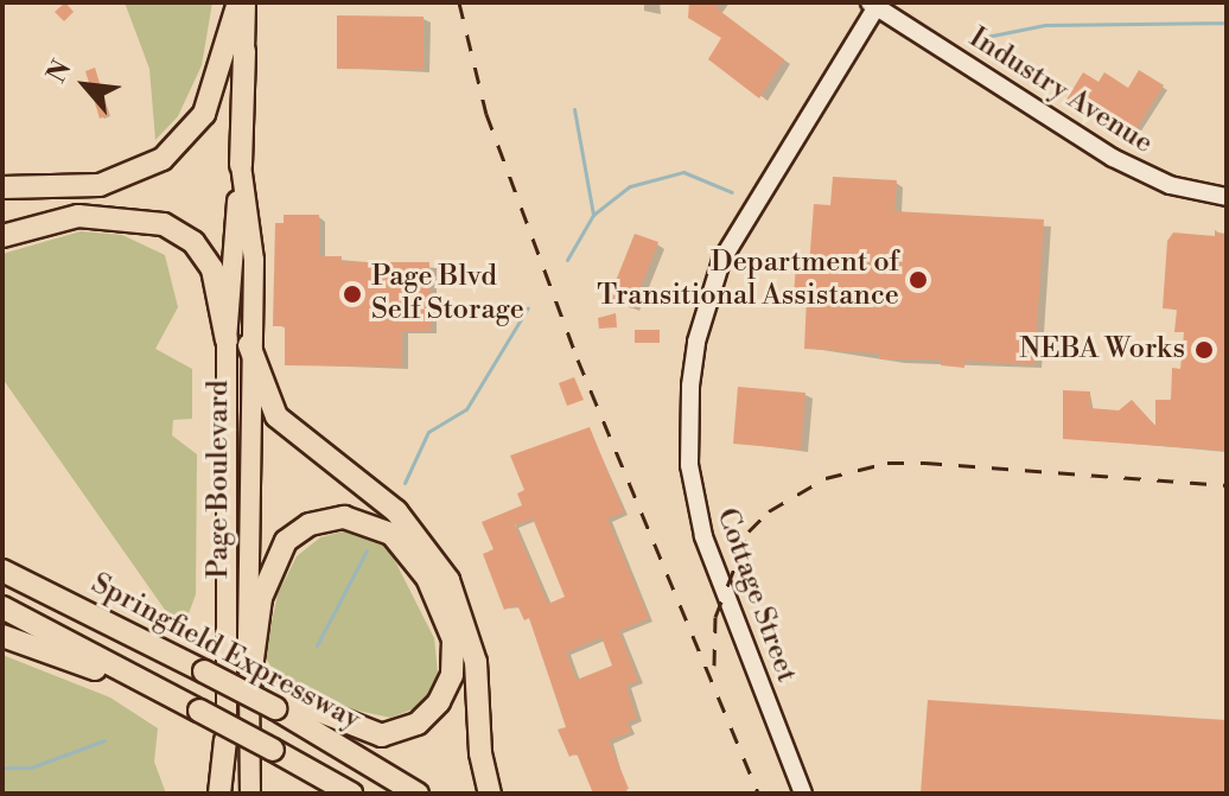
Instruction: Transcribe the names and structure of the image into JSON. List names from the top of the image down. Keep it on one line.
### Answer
{"streets":{"highway":["Page Boulevard","Springfield Expressway"],"main road":["Industry Avenue","Cottage Street"]},"crossings":[["Industry Avenue","Cottage Street"]],"places":["Department of Transitional Assistance","Page Blvd Self Storage","NEBA Works"],"north":"top left"}
